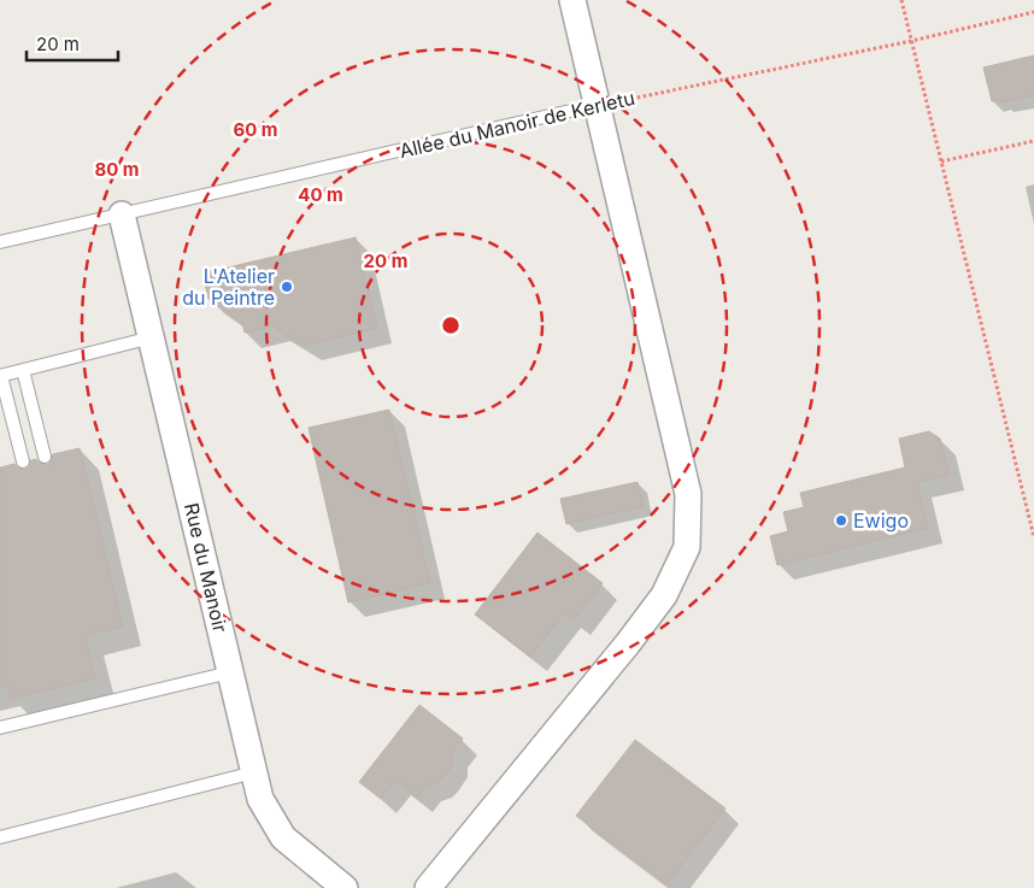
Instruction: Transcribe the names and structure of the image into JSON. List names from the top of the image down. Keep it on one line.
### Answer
{"streets":{"street":["Rue du Manoir"],"lane":["Allée du Manoir de Kerletu"]},"crossings":[["Allée du Manoir de Kerletu","Rue du Manoir"]],"places":["L'Atelier du Peintre","Ewigo"],"scale_bar":"20 m","rings":["60 m","80 m","40 m","20 m"]}
